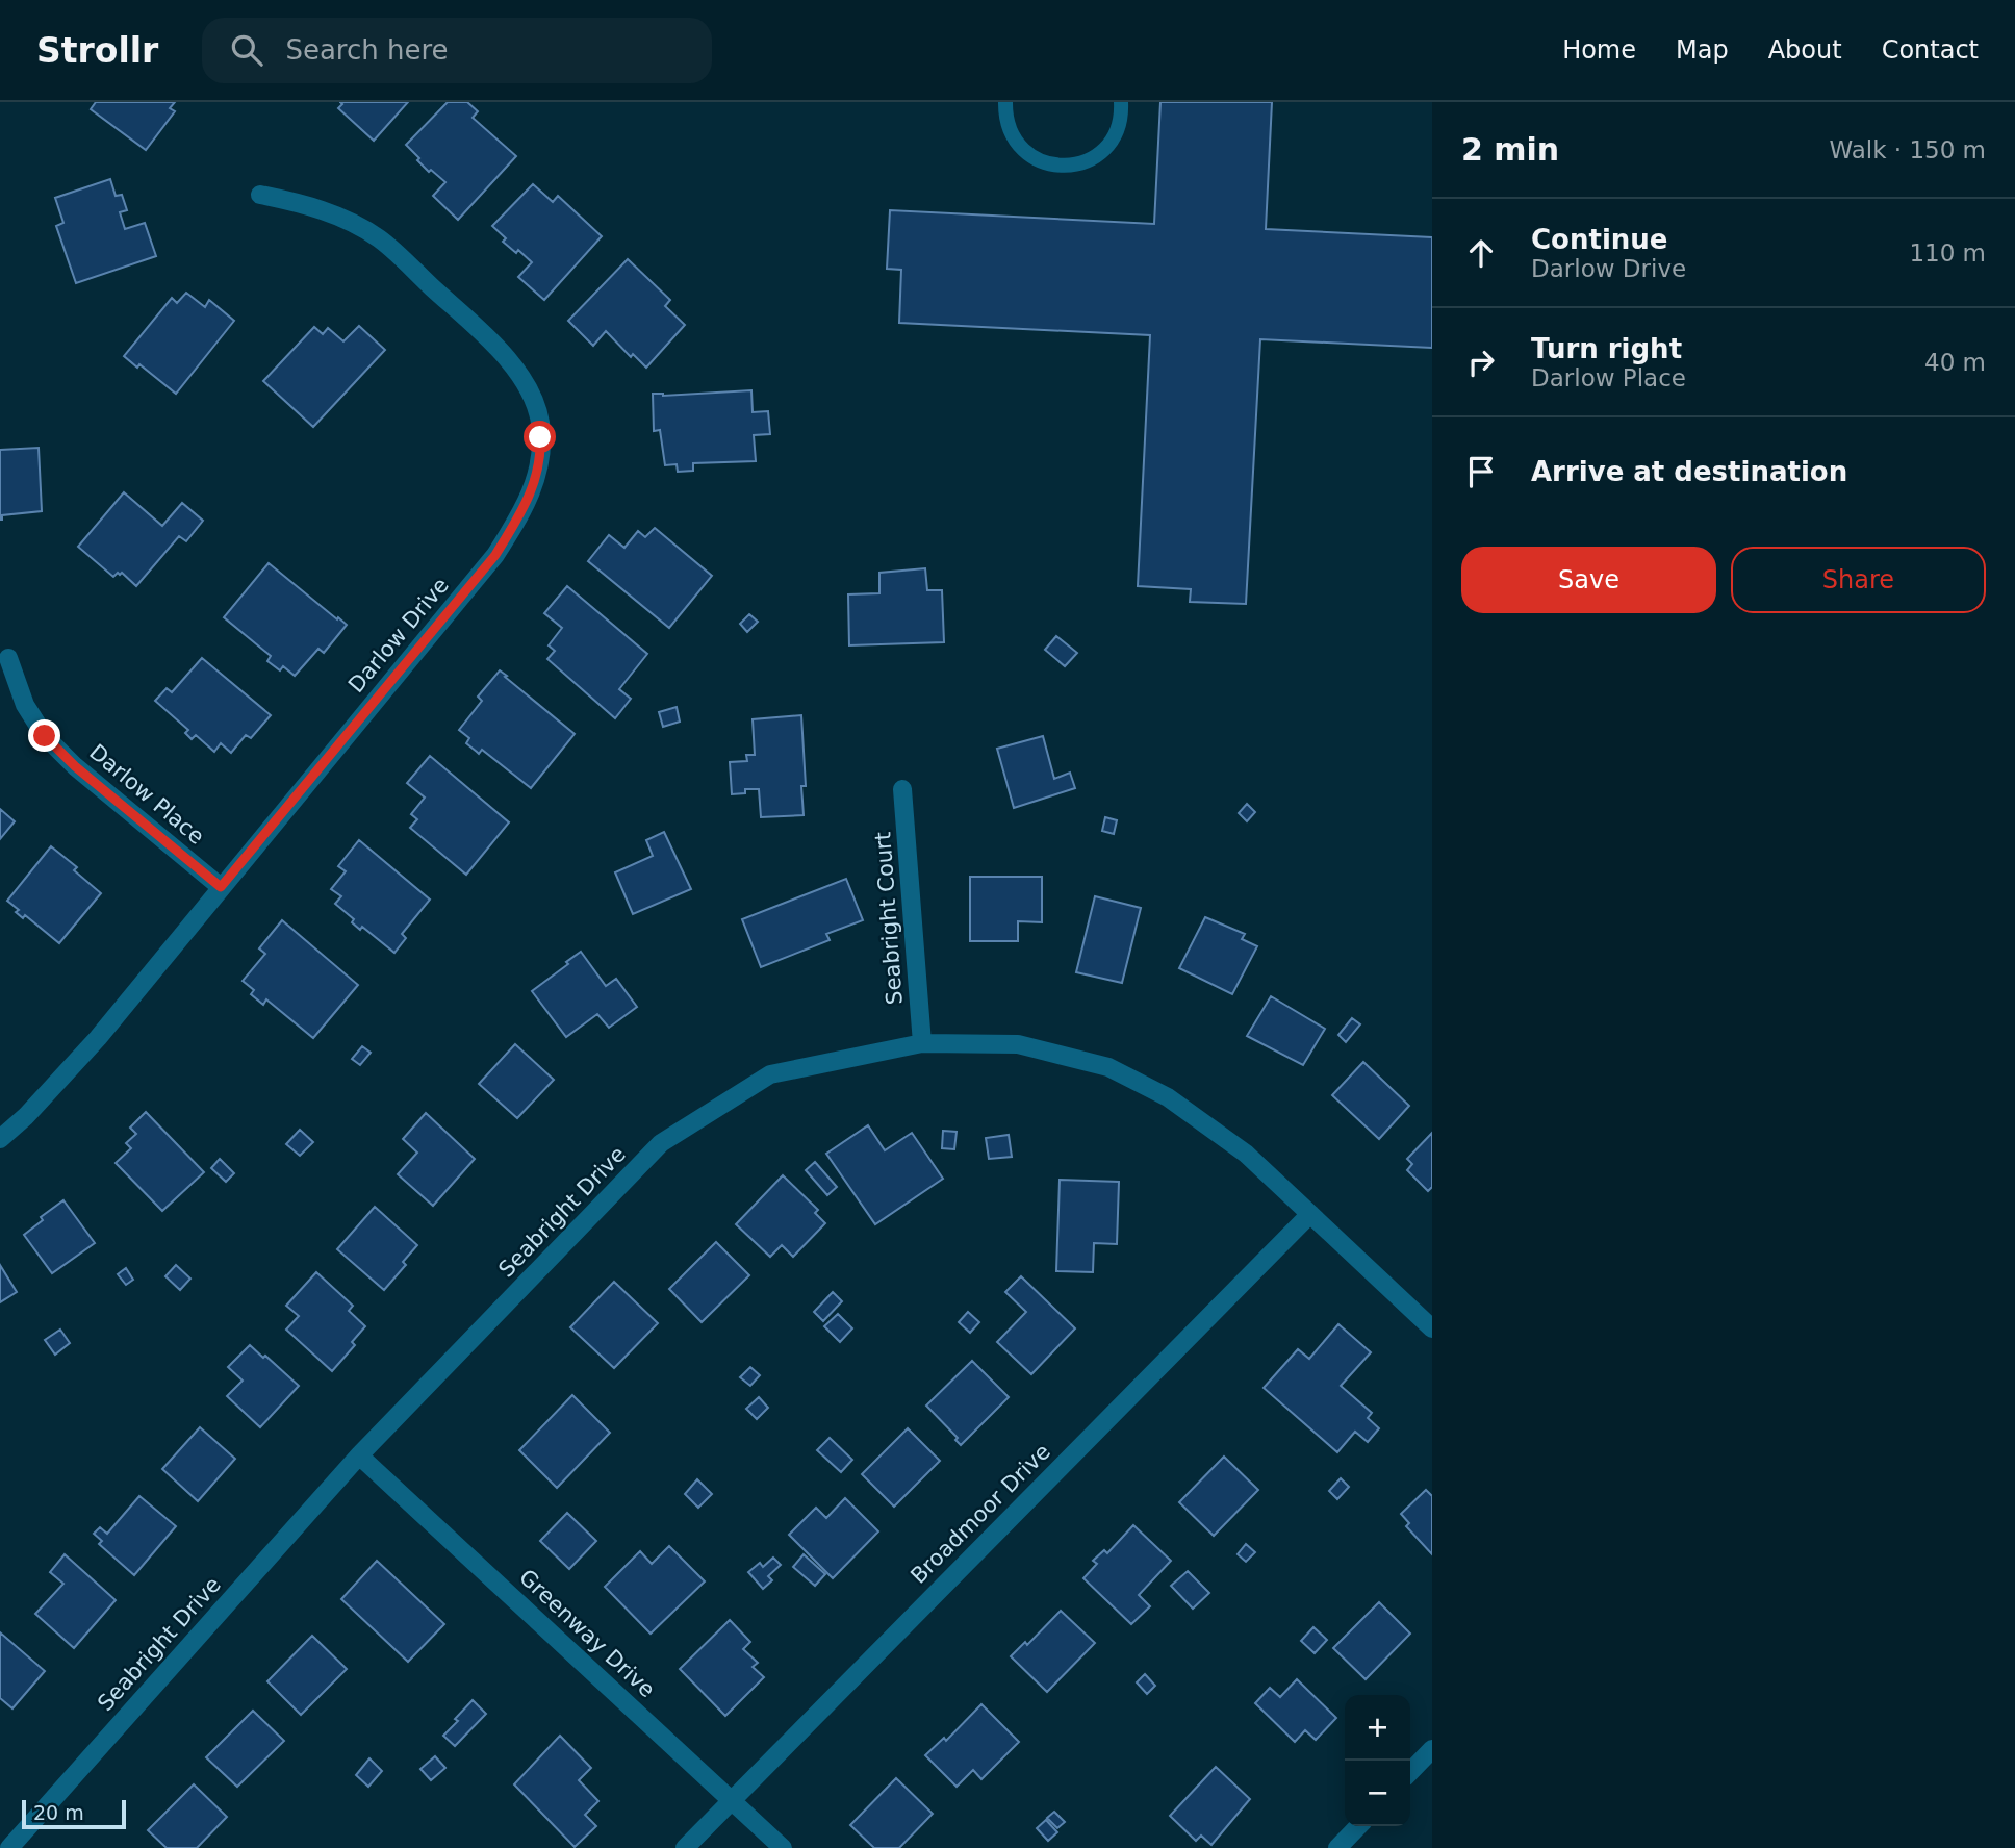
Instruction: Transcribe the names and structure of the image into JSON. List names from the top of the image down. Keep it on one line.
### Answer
{"streets":{"street":["Darlow Drive","Darlow Place","Seabright Court","Seabright Drive","Broadmoor Drive","Greenway Drive"]},"crossings":[["Darlow Drive","Darlow Place"],["Seabright Court","Seabright Drive"],["Seabright Drive","Broadmoor Drive"],["Seabright Drive","Greenway Drive"],["Broadmoor Drive","Greenway Drive"]],"scale_bar":"20 m","page":{"header":"Strollr","search":"Search here","nav":["Home","Map","About","Contact"],"heading":["2 min","Walk · 150 m"],"list":[["Continue","Darlow Drive","110 m"],["Turn right","Darlow Place","40 m"],"Arrive at destination"],"buttons":["Save","Share"],"map_buttons":["+","−"],"scale":"20 m"}}
